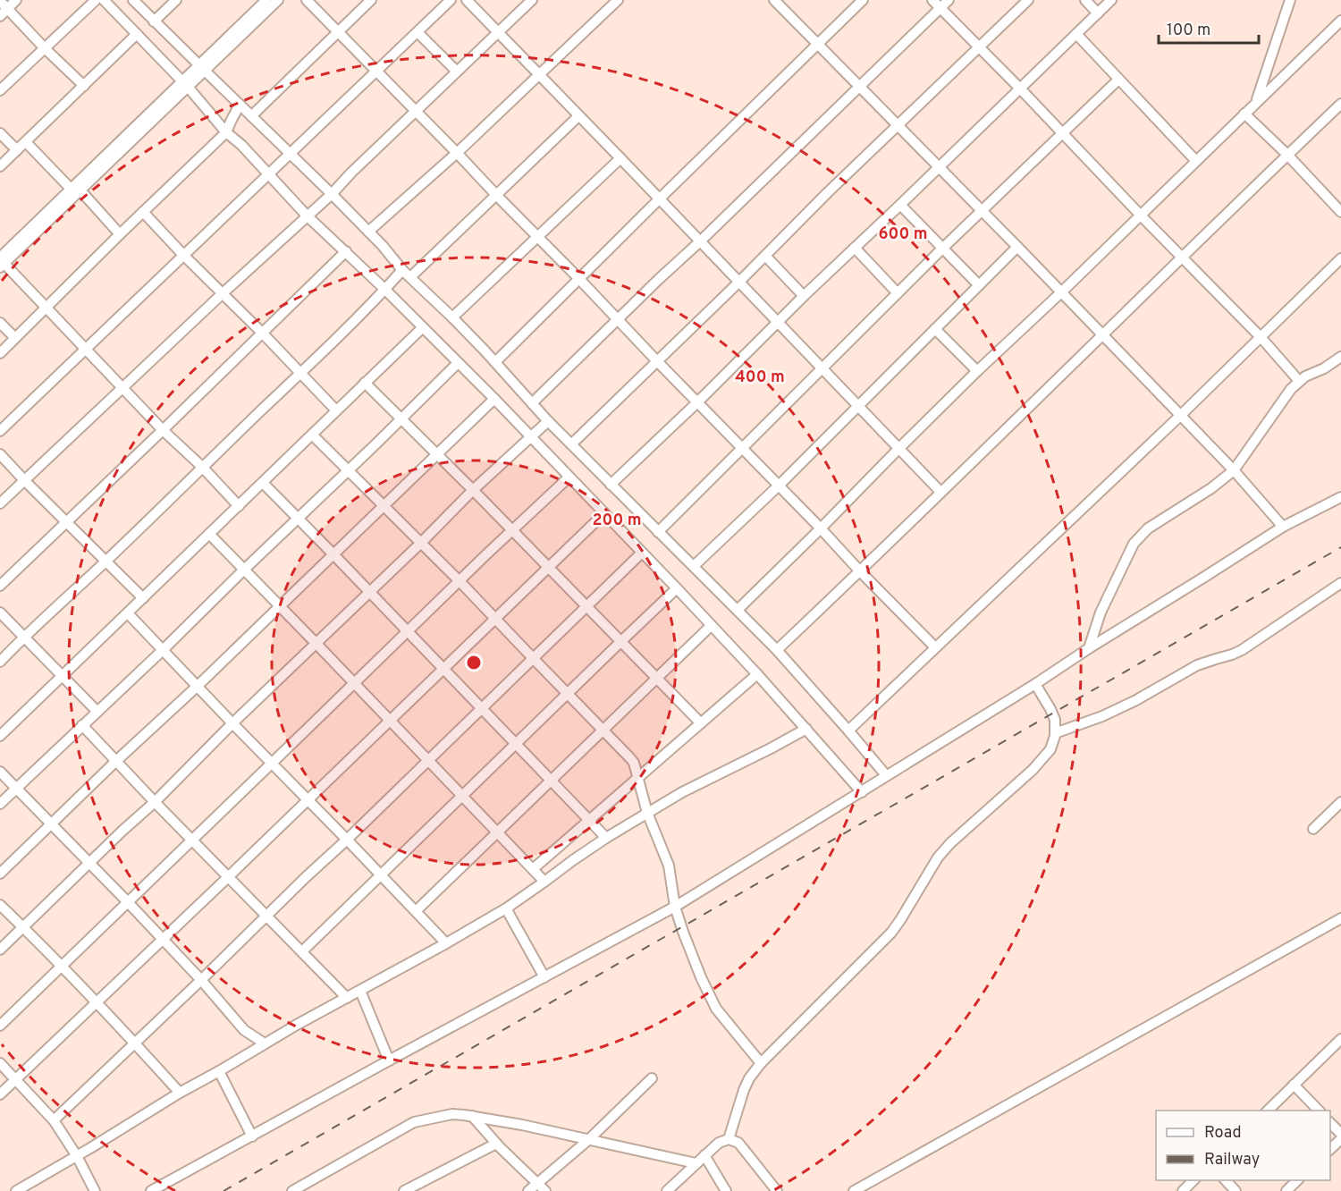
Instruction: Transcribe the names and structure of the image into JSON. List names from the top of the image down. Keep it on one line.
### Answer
{"legend":["Road","Railway"],"scale_bar":"100 m","rings":["600 m","400 m","200 m"]}
